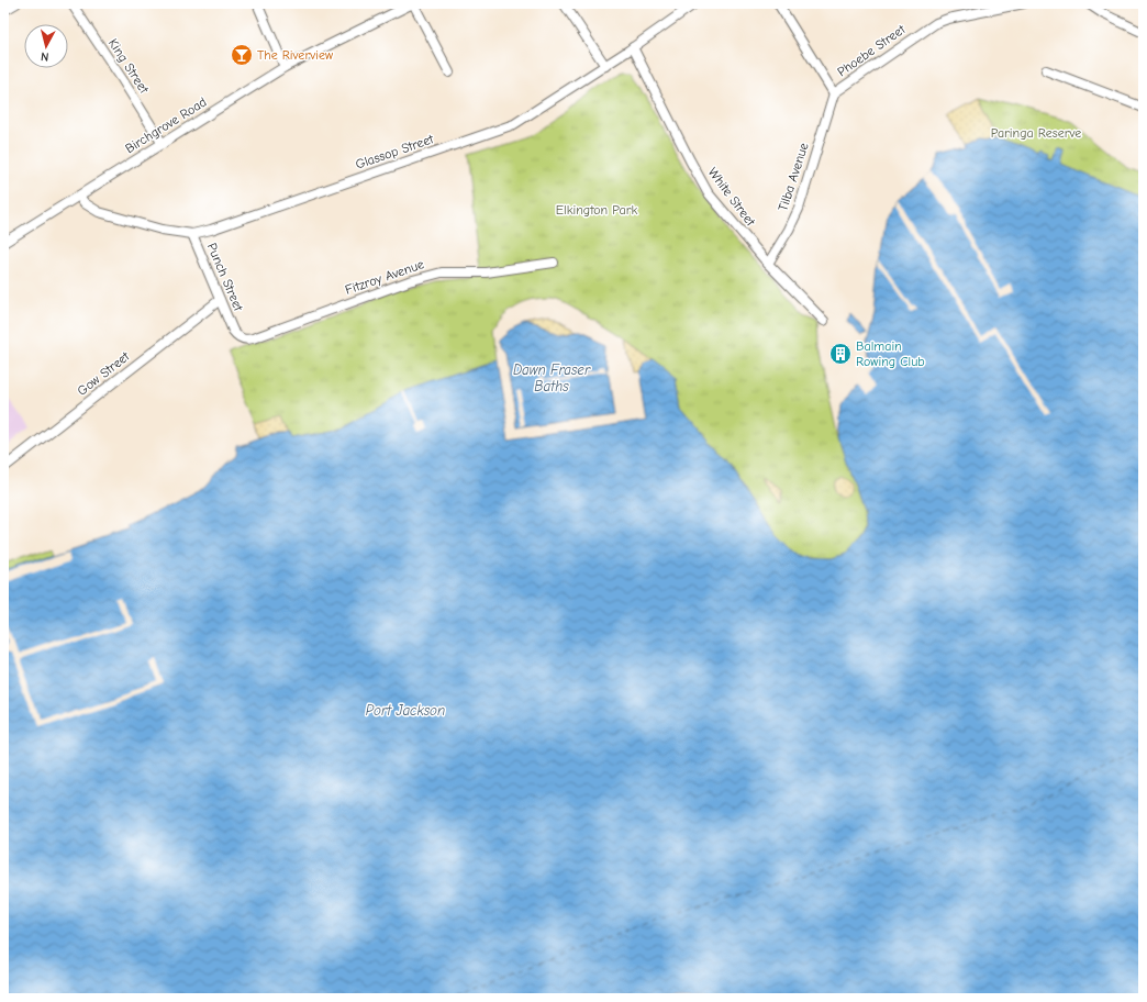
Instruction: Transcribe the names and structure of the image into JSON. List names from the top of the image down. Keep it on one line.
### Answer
{"streets":{"street":["Phoebe Street","King Street","Birchgrove Road","Glassop Street","Tilba Avenue","White Street","Punch Street","Fitzroy Avenue","Gow Street"]},"crossings":[["Phoebe Street","Tilba Avenue"],["King Street","Birchgrove Road"],["Birchgrove Road","Glassop Street"],["Glassop Street","White Street"],["Glassop Street","Punch Street"],["Tilba Avenue","White Street"],["Punch Street","Fitzroy Avenue"],["Punch Street","Gow Street"]],"water":["Dawn Fraser Baths","Port Jackson"],"parks":["Paringa Reserve","Elkington Park"],"places":{"bar":["The Riverview"],"building":["Balmain Rowing Club"]},"north":"bottom"}
